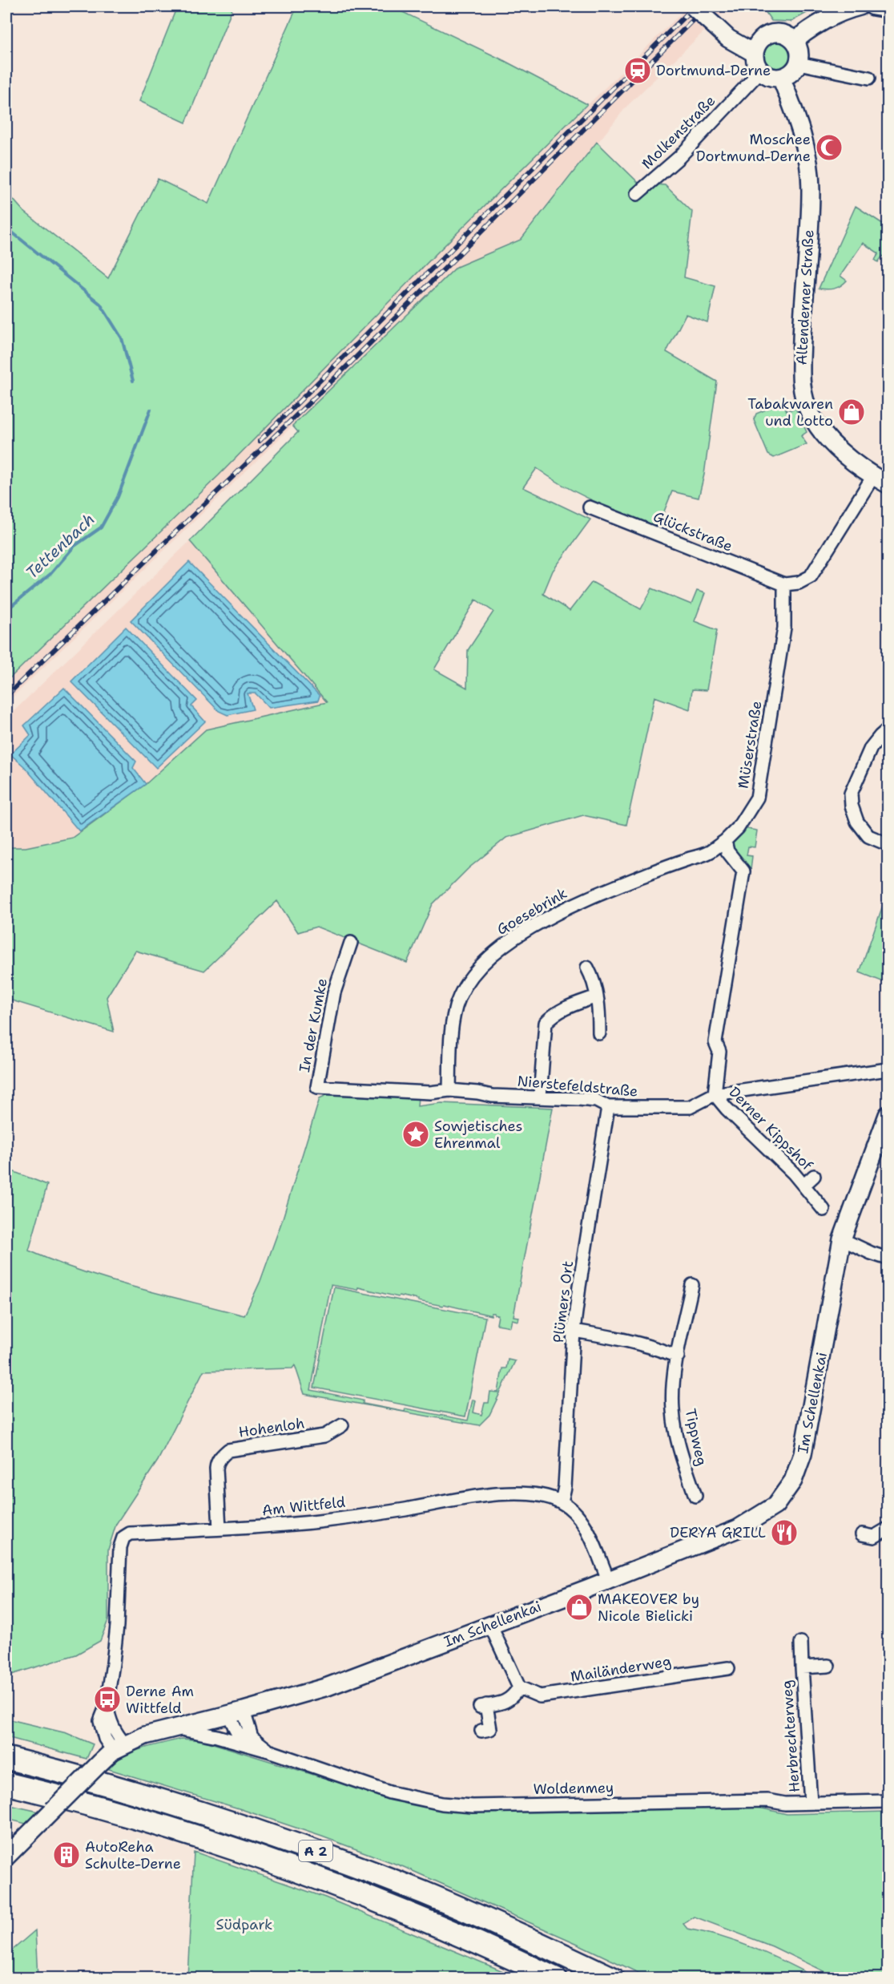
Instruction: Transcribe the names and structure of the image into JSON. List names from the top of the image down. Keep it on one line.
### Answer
{"streets":{"highway":["A 2"],"street":["Molkenstraße","Altenderner Straße","Glückstraße","Müserstraße","Goesebrink","In der Kumke","Nierstefeldstraße","Derner Kippshof","Plümers Ort","Im Schellenkai","Hohenloh","Tippweg","Am Wittfeld","Mailänderweg","Herbrechterweg","Woldenmey"]},"crossings":[["Molkenstraße","Altenderner Straße"],["Glückstraße","Müserstraße"],["Müserstraße","Goesebrink"],["Goesebrink","Nierstefeldstraße"],["In der Kumke","Nierstefeldstraße"],["Nierstefeldstraße","Derner Kippshof"],["Nierstefeldstraße","Plümers Ort"],["Plümers Ort","Am Wittfeld"],["Im Schellenkai","Am Wittfeld"],["Im Schellenkai","Woldenmey"],["Hohenloh","Am Wittfeld"],["Herbrechterweg","Woldenmey"]],"water":["Tettenbach"],"parks":["Südpark"],"places":{"station":["Dortmund-Derne"],"mosque":["Moschee Dortmund-Derne"],"shop":["Tabakwaren und Lotto","MAKEOVER by Nicole Bielicki"],"place":["Sowjetisches Ehrenmal"],"restaurant":["DERYA GRILL"],"bus stop":["Derne Am Wittfeld"],"building":["AutoReha Schulte-Derne"]}}
